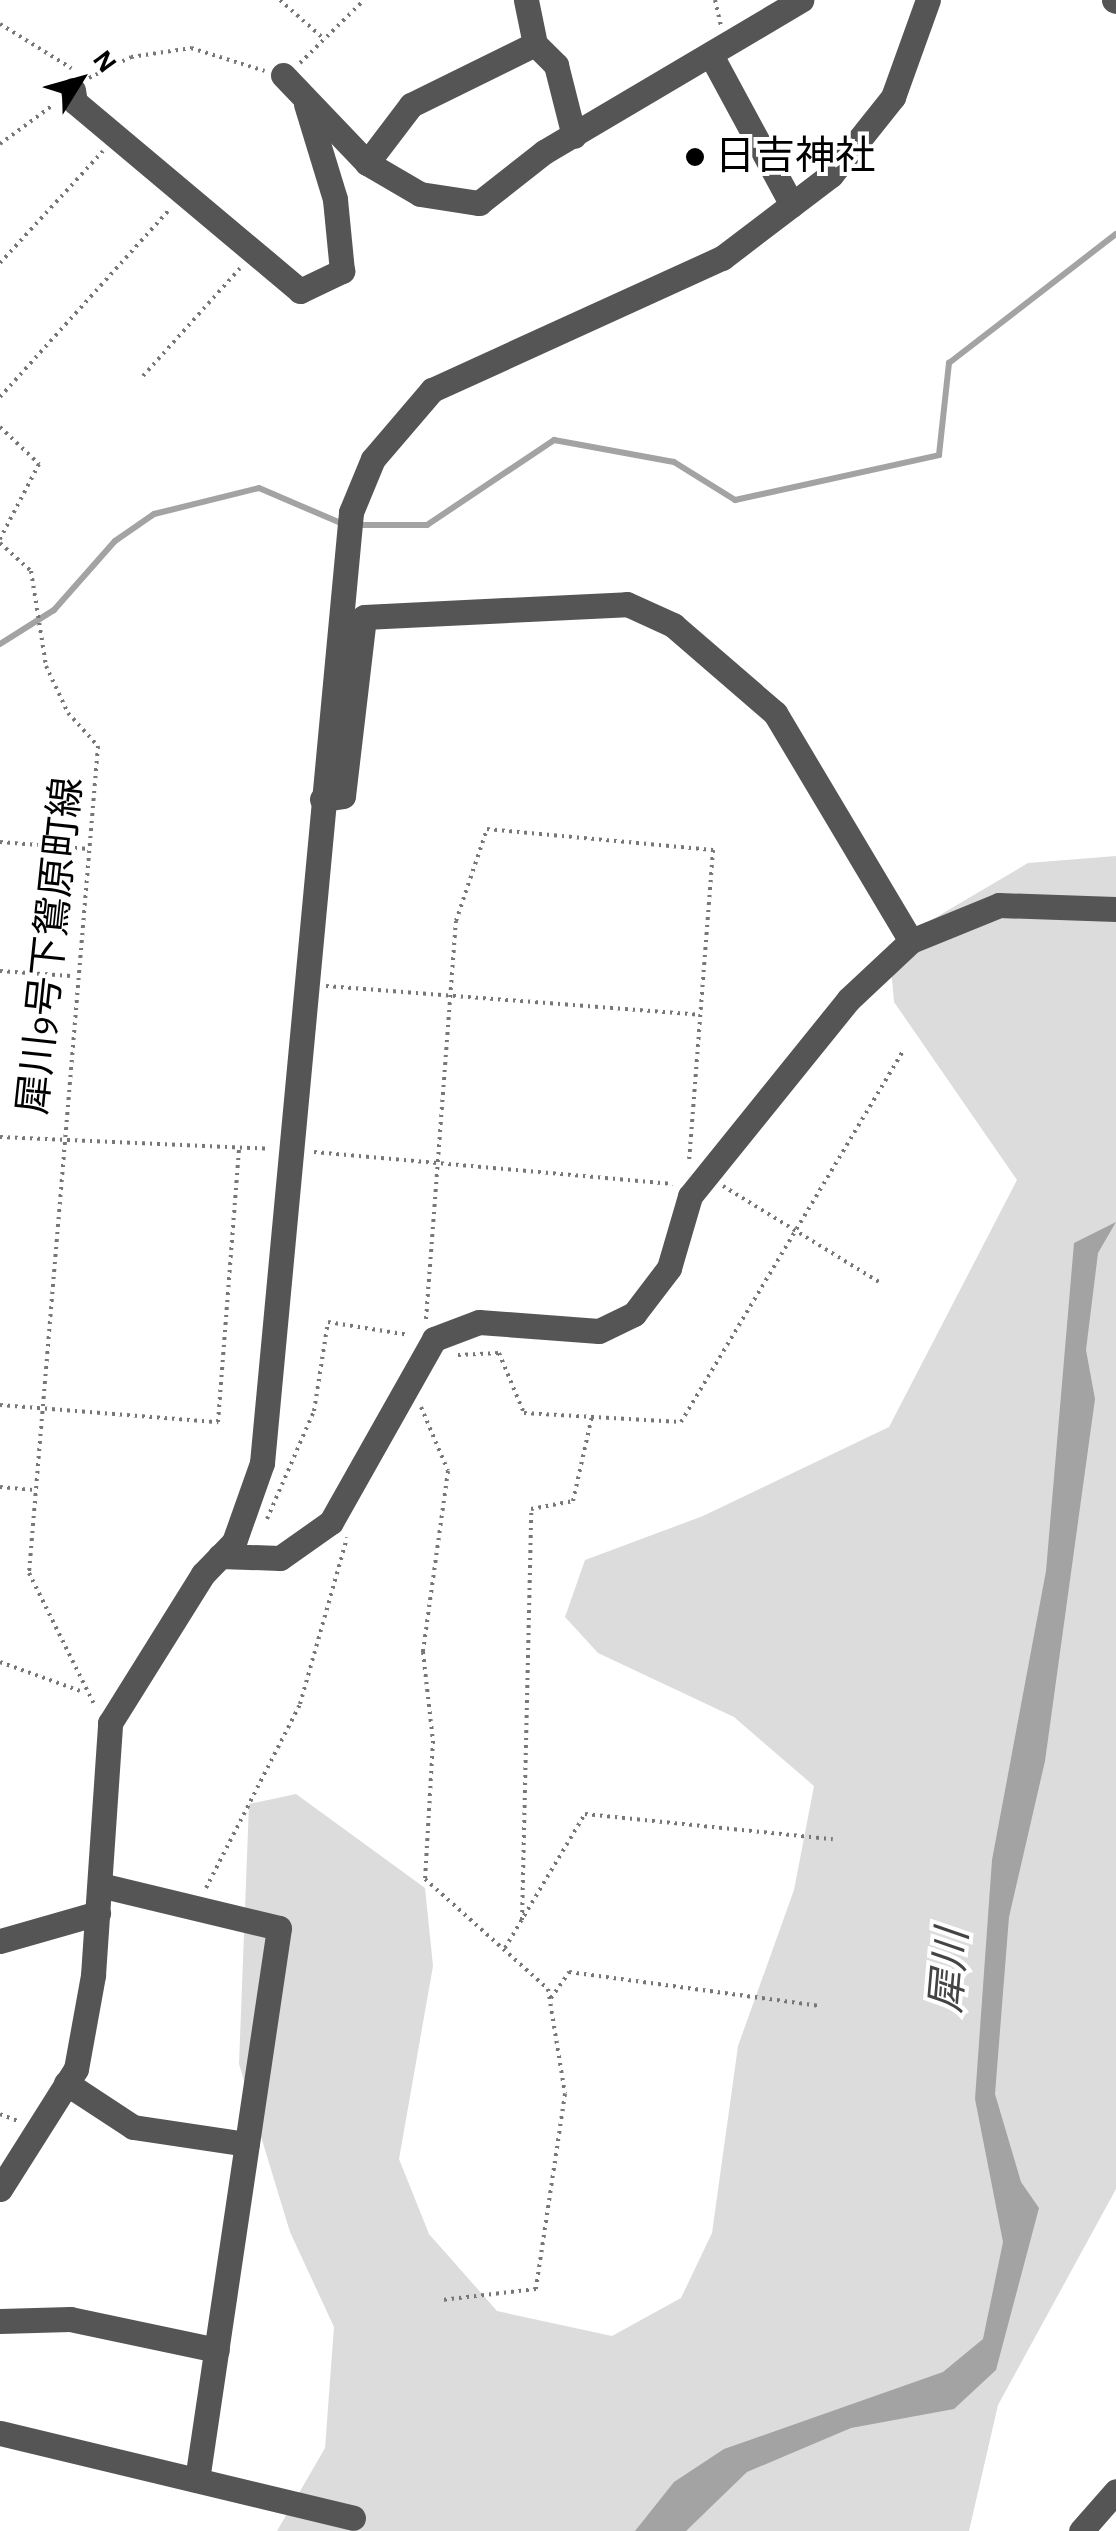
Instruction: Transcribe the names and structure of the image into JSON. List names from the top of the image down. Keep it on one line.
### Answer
{"streets":{"path":["犀川9号下鴛原町線"]},"water":["犀川"],"places":["日吉神社"],"north":"top right"}
